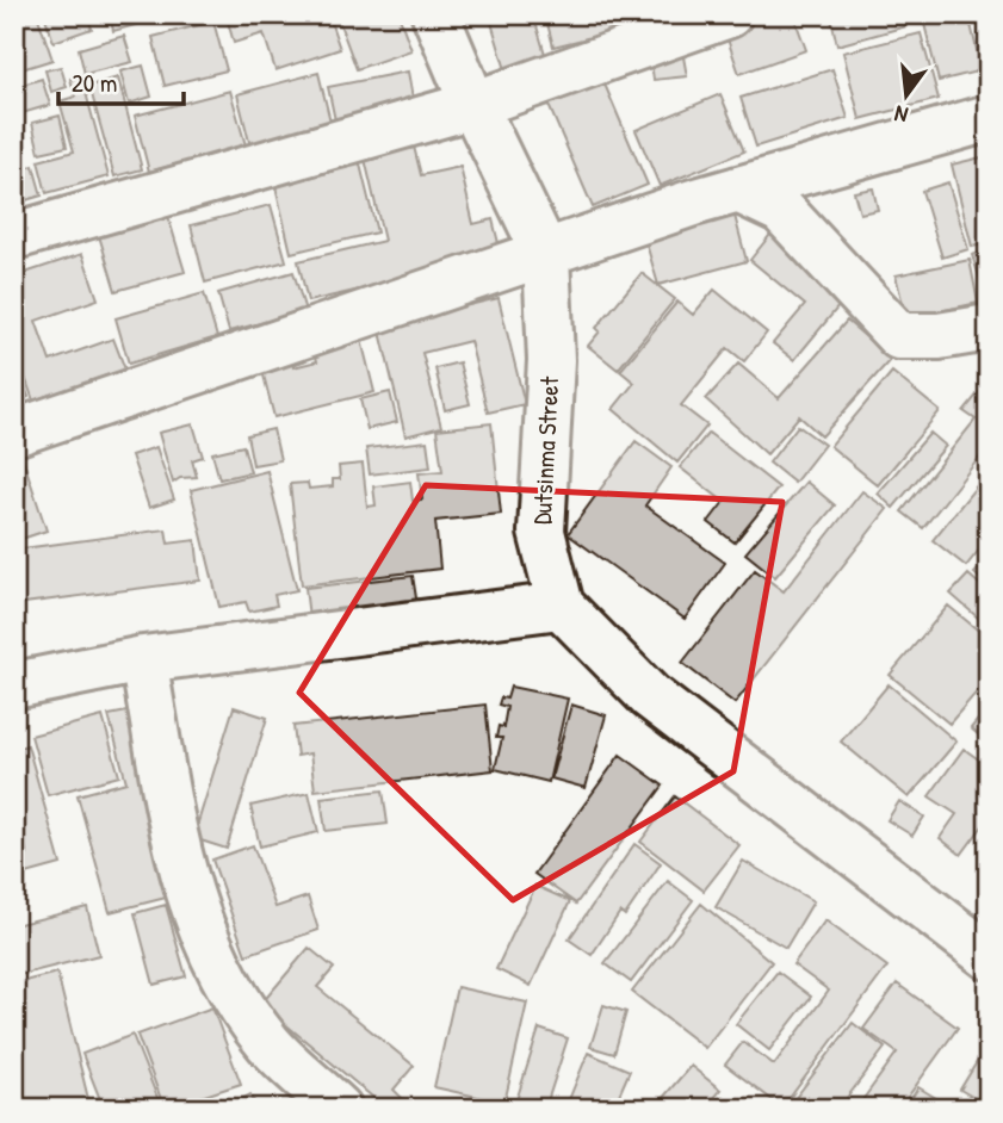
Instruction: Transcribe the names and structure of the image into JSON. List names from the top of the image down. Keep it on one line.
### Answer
{"streets":{"street":["Dutsinma Street"]},"scale_bar":"20 m","north":"bottom"}
